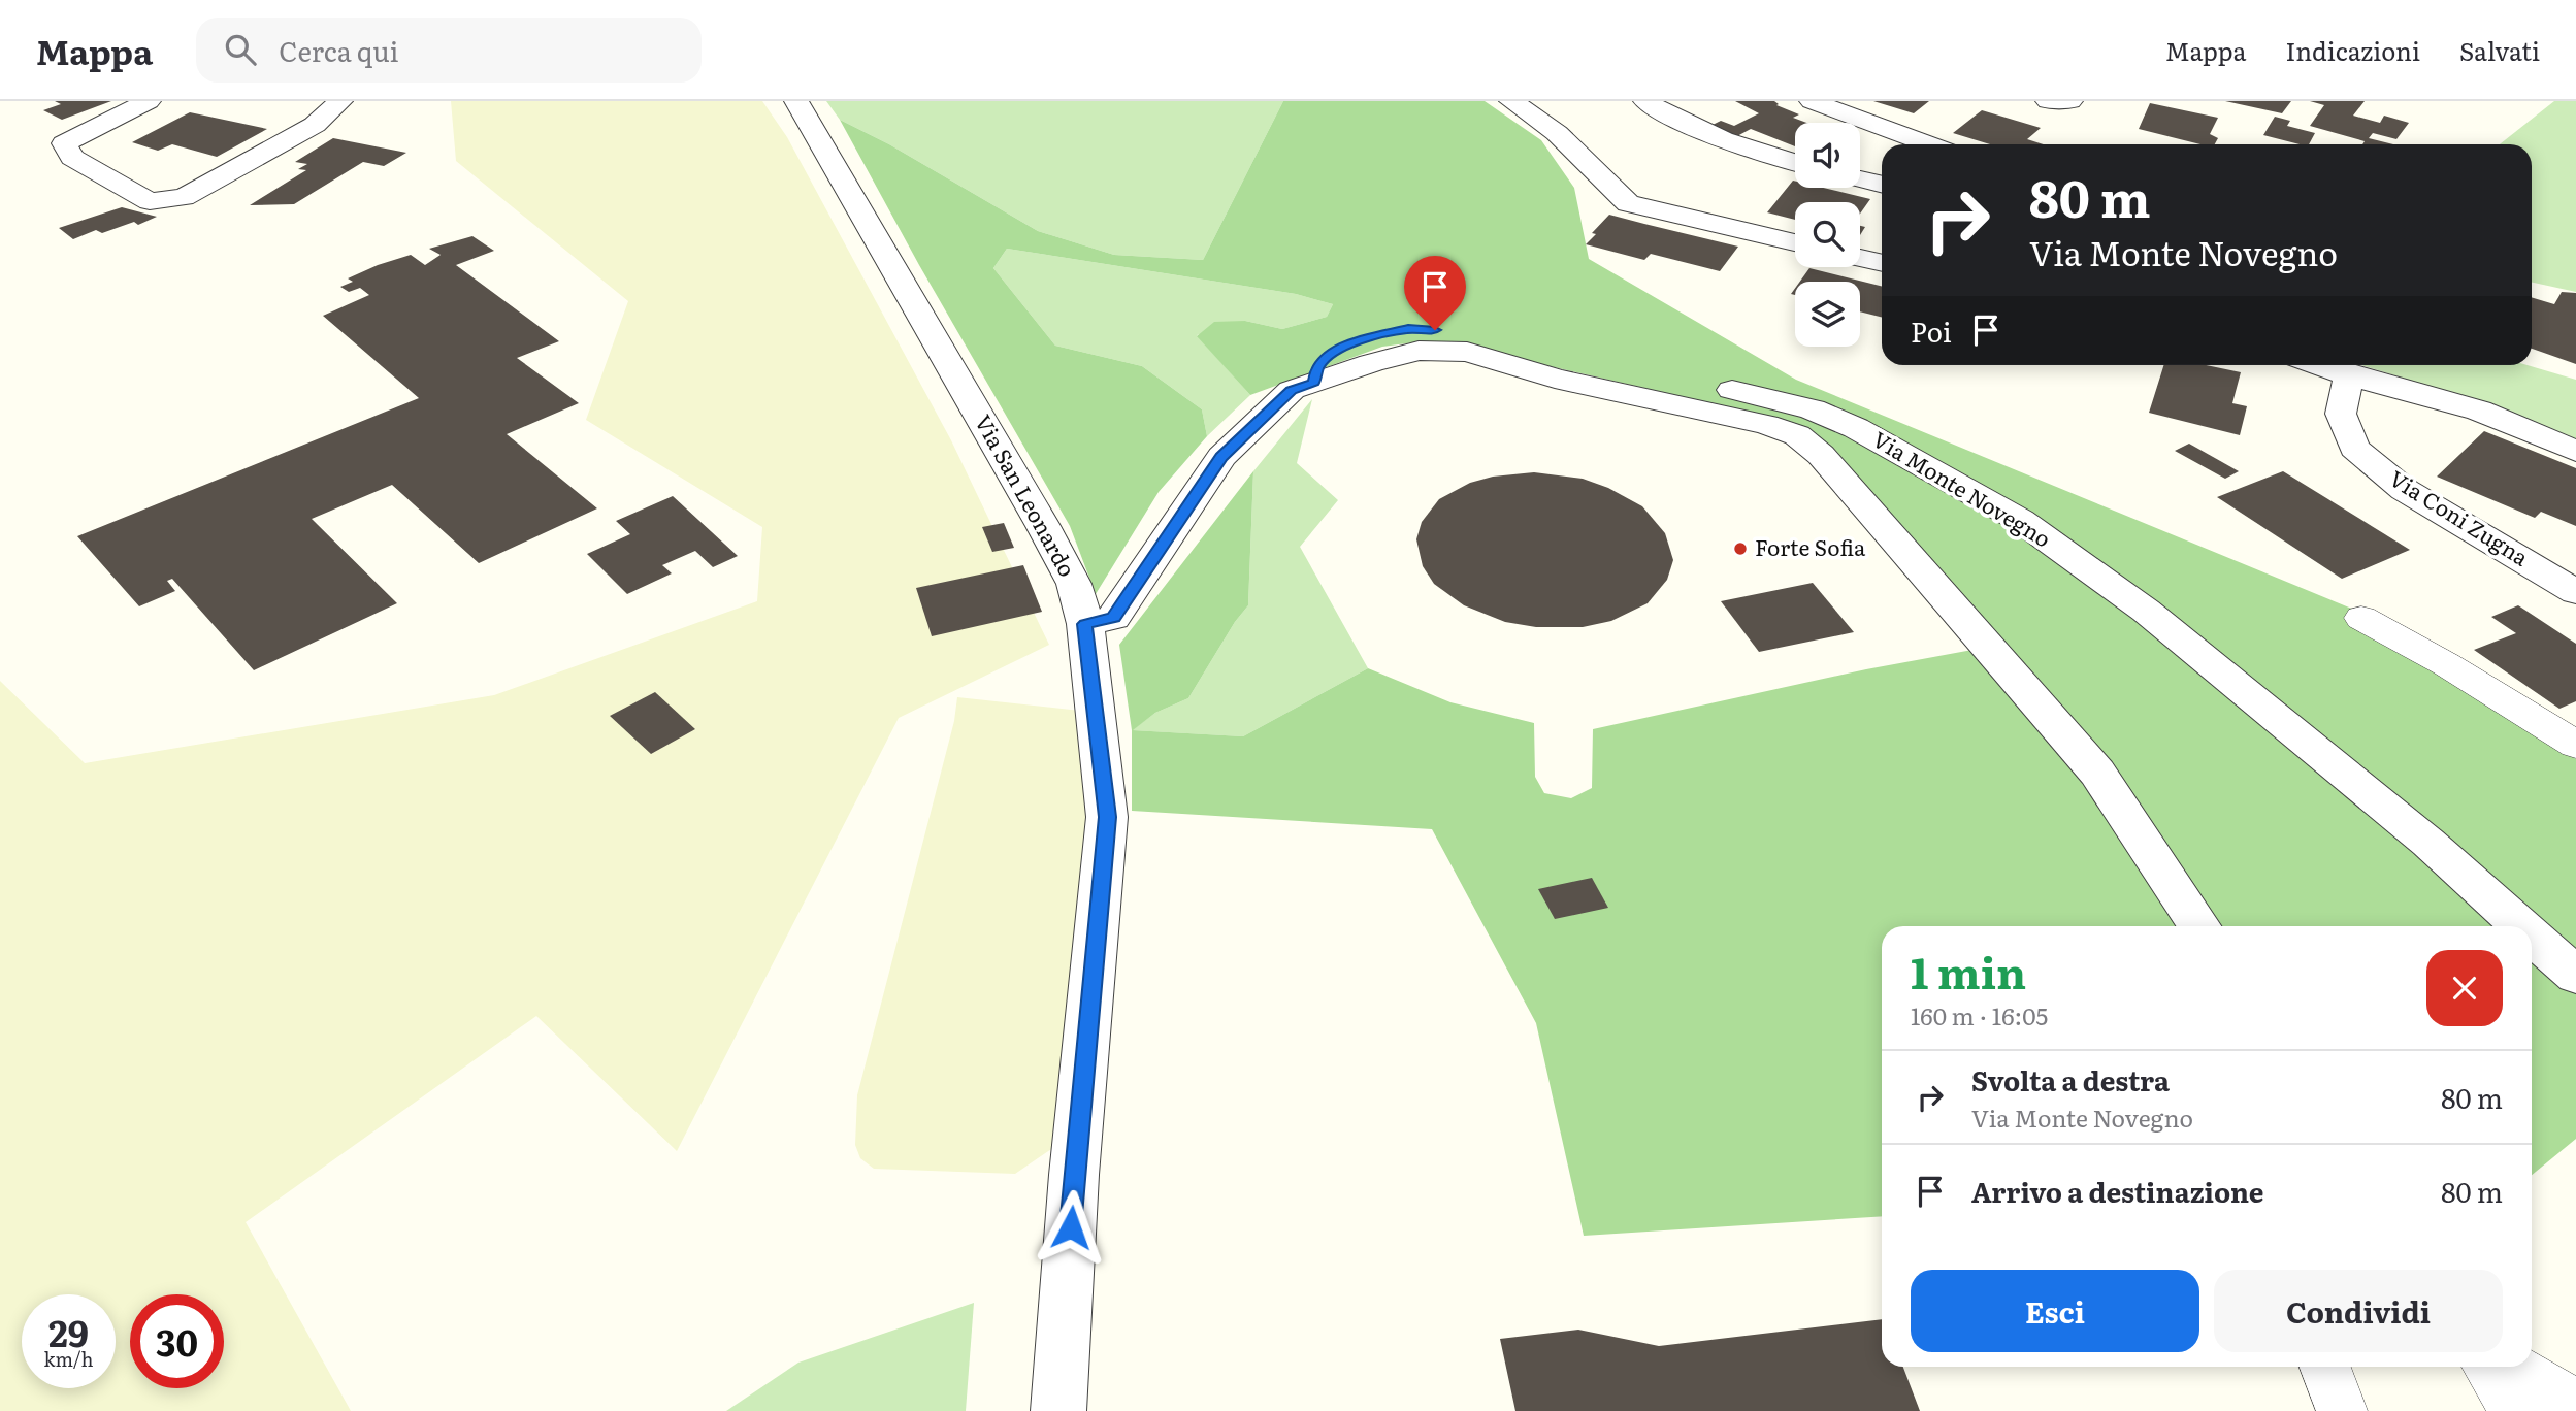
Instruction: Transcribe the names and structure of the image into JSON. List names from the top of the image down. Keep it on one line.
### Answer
{"streets":{"street":["Via Monte Novegno","Via San Leonardo","Via Coni Zugna"]},"places":["Forte Sofia"],"page":{"header":"Mappa","search":"Cerca qui","nav":["Mappa","Indicazioni","Salvati"],"turn":["80 m","Via Monte Novegno"],"then":"Poi","heading":["1 min","160 m · 16:05"],"list":[{"name":"Svolta a destra","note":"Via Monte Novegno","value":"80 m"},{"name":"Arrivo a destinazione","value":"80 m"}],"buttons":["Esci","Condividi"],"speed":"29 km/h","limit":"30"}}
